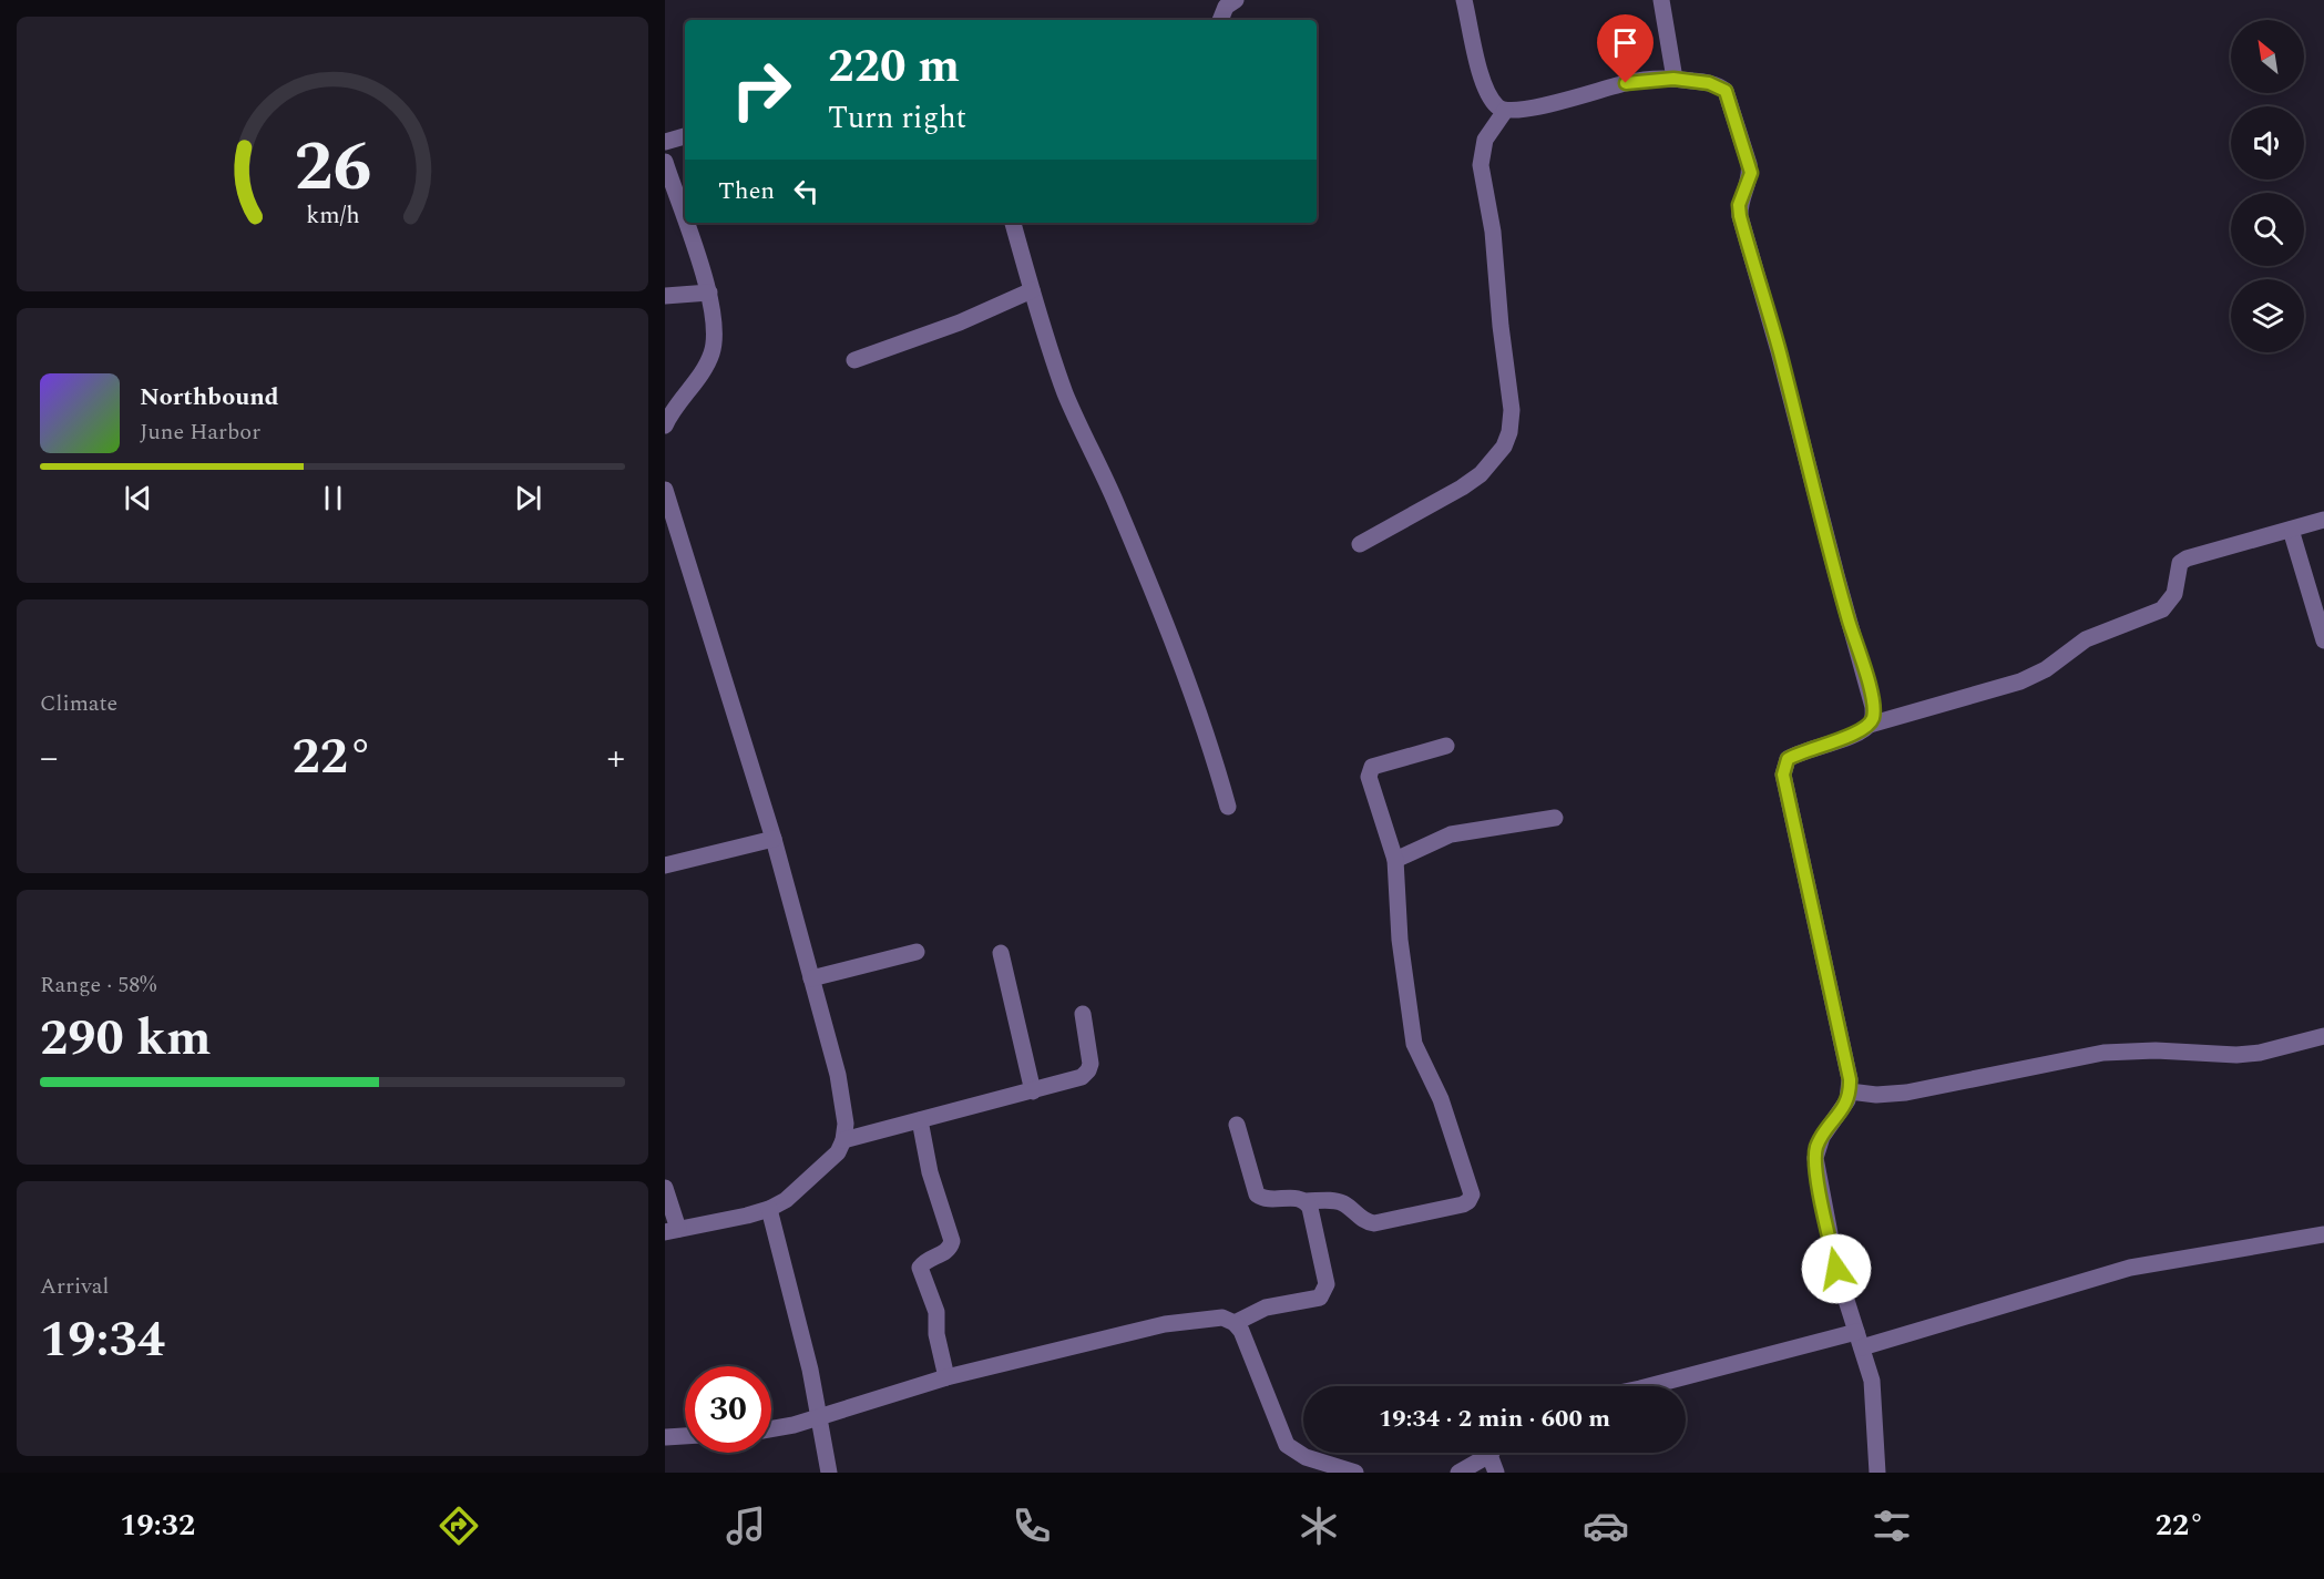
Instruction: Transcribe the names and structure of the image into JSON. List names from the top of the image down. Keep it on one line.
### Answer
{"north":"top left","page":{"turn":["220 m","Turn right"],"then":"Then","song":["Northbound","June Harbor"],"tile":["Climate",["Range · 58%","290 km"],["Arrival","19:34"]],"heat":["−","22°","+"],"limit":"30","trip":"19:34 · 2 min · 600 m","tabs":["19:32","22°"],"gauge":["26","km/h"]}}
